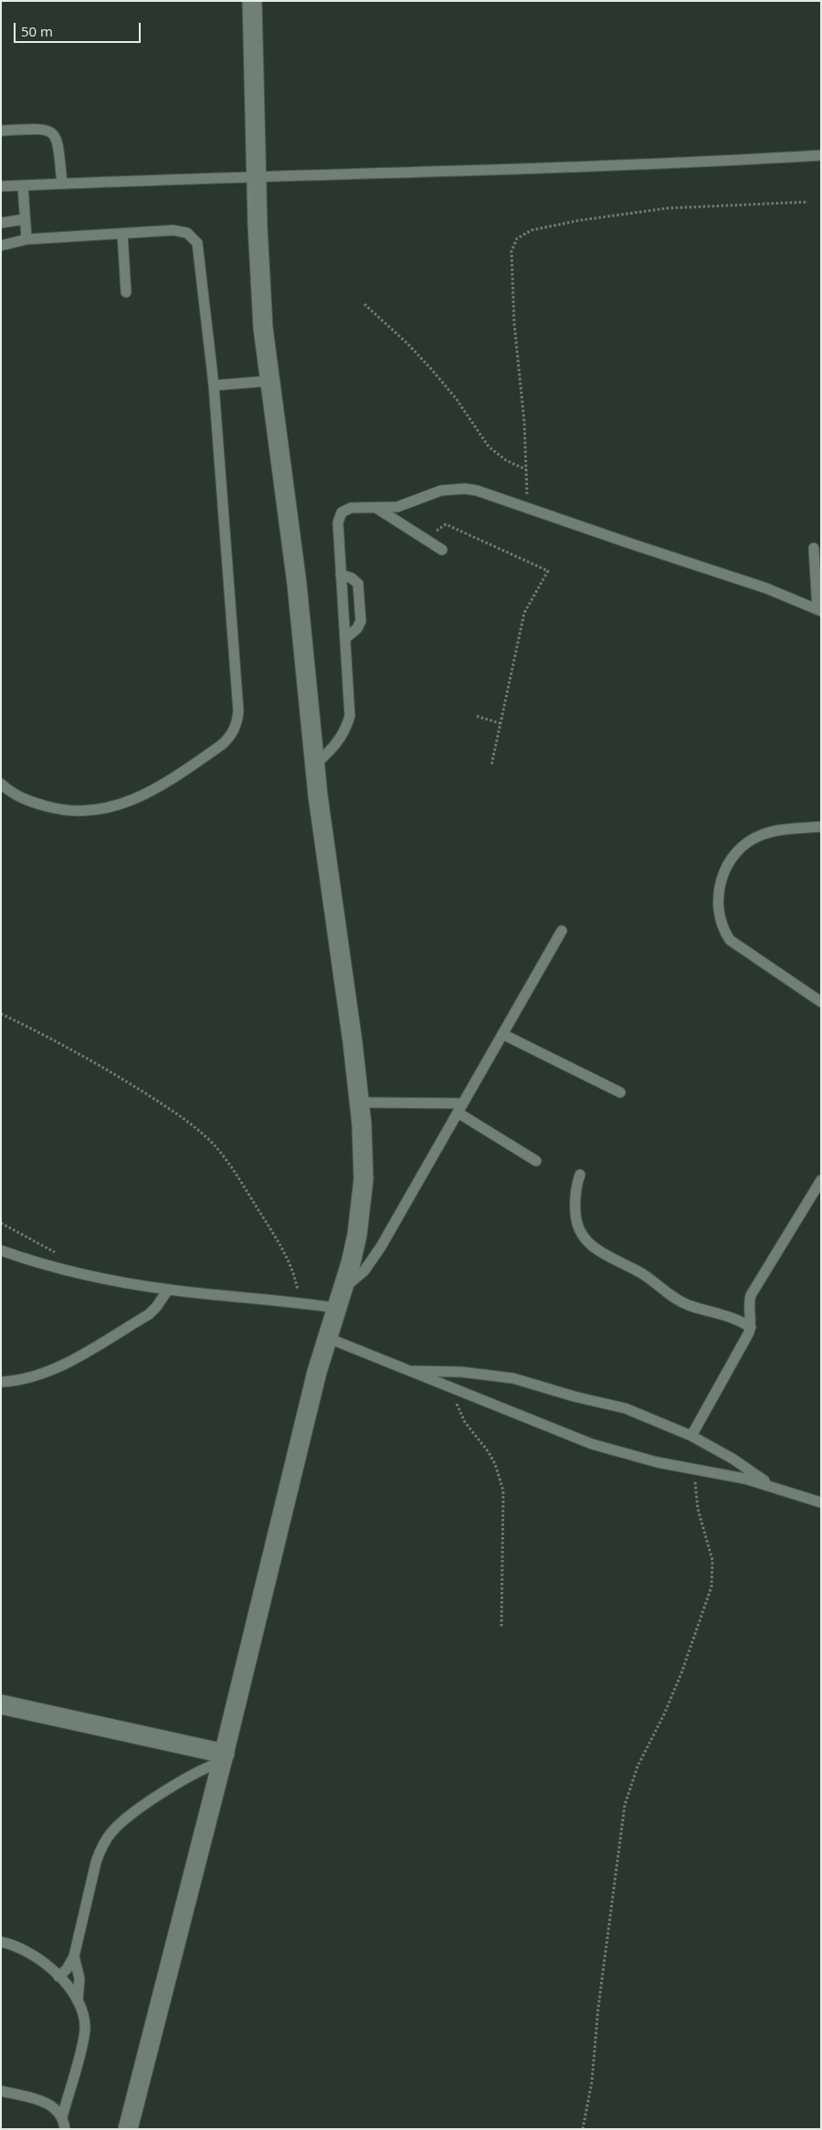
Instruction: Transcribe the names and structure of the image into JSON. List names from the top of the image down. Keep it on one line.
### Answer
{"scale_bar":"50 m"}
